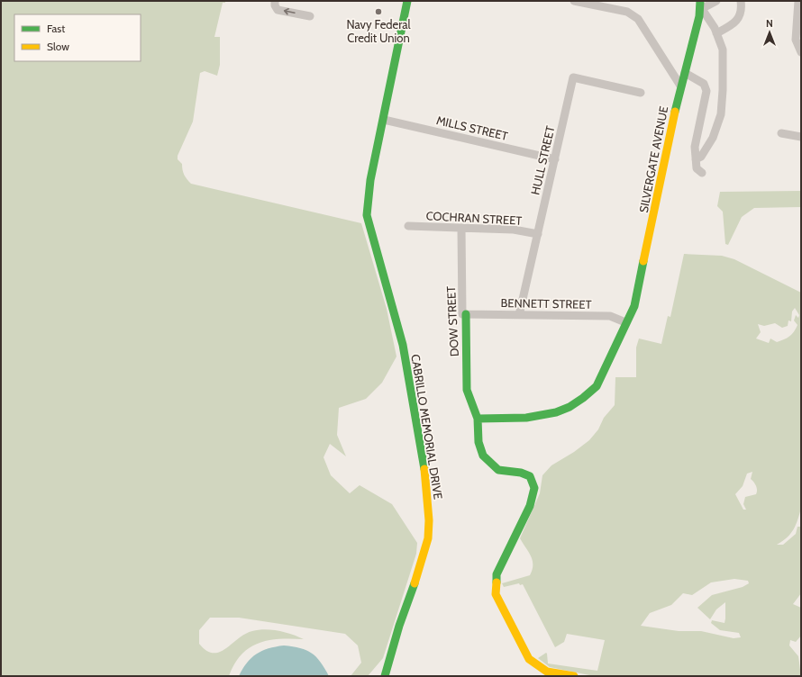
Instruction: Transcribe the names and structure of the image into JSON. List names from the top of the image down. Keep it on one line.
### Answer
{"streets":{"street":["MILLS STREET","SILVERGATE AVENUE","HULL STREET","COCHRAN STREET","BENNETT STREET","DOW STREET","CABRILLO MEMORIAL DRIVE"]},"crossings":[["MILLS STREET","HULL STREET"],["MILLS STREET","CABRILLO MEMORIAL DRIVE"],["SILVERGATE AVENUE","BENNETT STREET"],["SILVERGATE AVENUE","DOW STREET"],["HULL STREET","COCHRAN STREET"],["HULL STREET","BENNETT STREET"],["COCHRAN STREET","DOW STREET"],["BENNETT STREET","DOW STREET"]],"places":["Navy Federal Credit Union"],"legend":["Fast","Slow"],"north":"top"}
